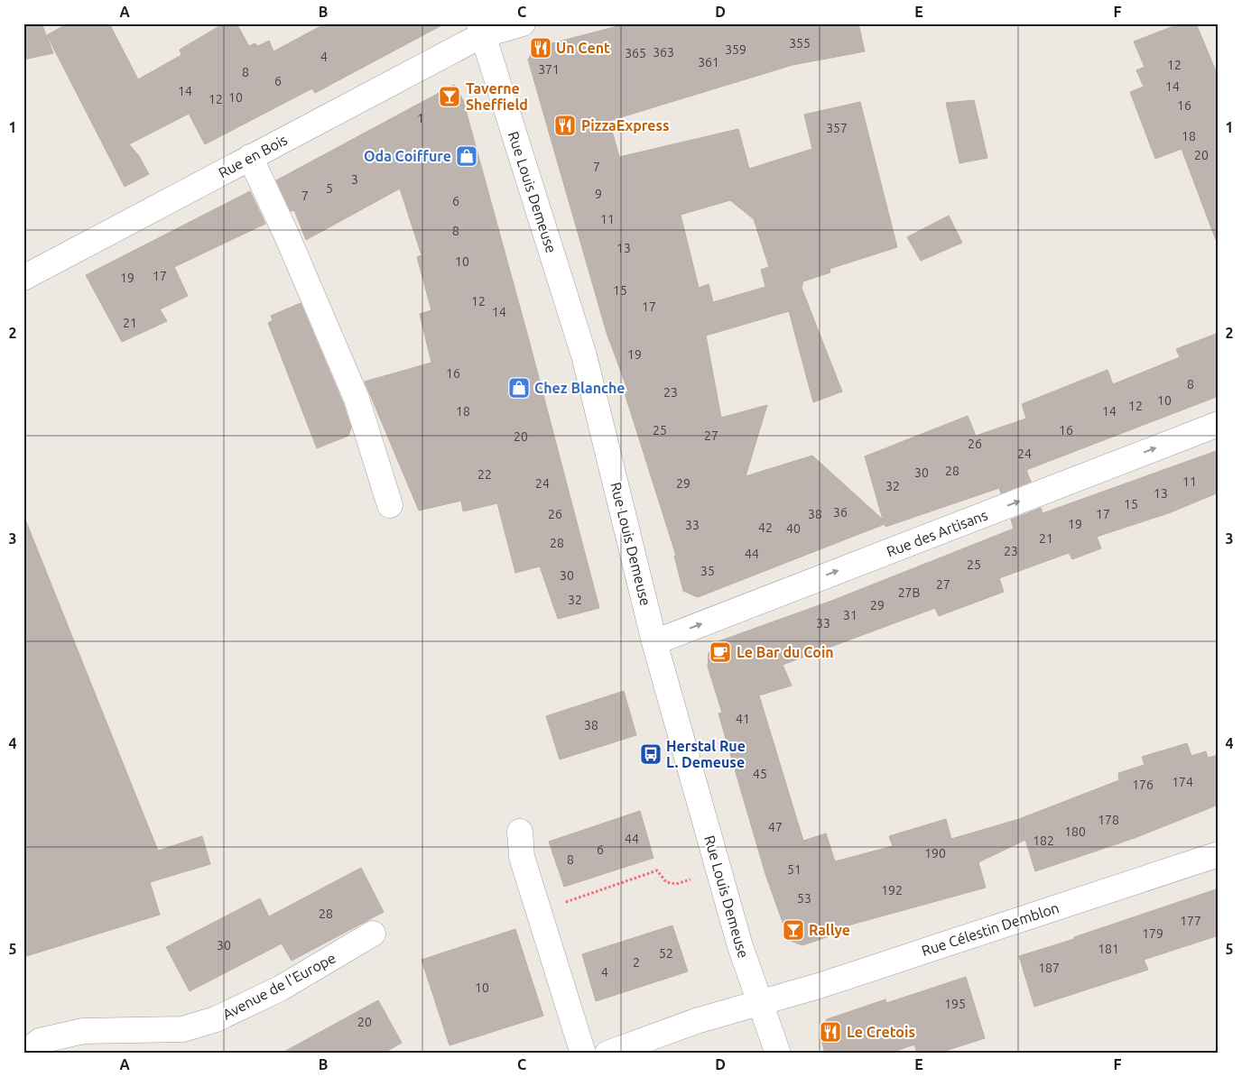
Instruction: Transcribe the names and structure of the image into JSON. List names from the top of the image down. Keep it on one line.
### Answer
{"streets":{"street":["Rue en Bois","Rue Louis Demeuse","Rue des Artisans","Rue Célestin Demblon","Avenue de l'Europe"]},"crossings":[["Rue en Bois","Rue Louis Demeuse"],["Rue Louis Demeuse","Rue des Artisans"],["Rue Louis Demeuse","Rue Célestin Demblon"]],"one_way":["Rue des Artisans"],"places":{"restaurant":["Un Cent","PizzaExpress","Le Cretois"],"bar":["Taverne Sheffield","Rallye"],"shop":["Oda Coiffure","Chez Blanche"],"cafe":["Le Bar du Coin"],"bus stop":["Herstal Rue L. Demeuse"]},"house_numbers":["355","359","363","365","4","361","12","371","8","6","14","14","10","12","16","1","357","18","20","7","3","5","9","7","6","11","8","13","10","17","19","15","12","17","14","21","19","16","8","23","10","12","18","14","25","16","27","20","26","24","28","30","22","11","24","29","32","13","15","36","26","38","17","19","33","42","40","21","28","23","44","25","35","30","27","27B","32","29","31","33","41","38","45","174","176","178","47","180","44","182","6","190","8","51","192","53","28","177","179","30","181","52","2","187","4","10","195","20"],"grid":{"columns":["A","B","C","D","E","F"],"rows":["1","2","3","4","5"]}}
